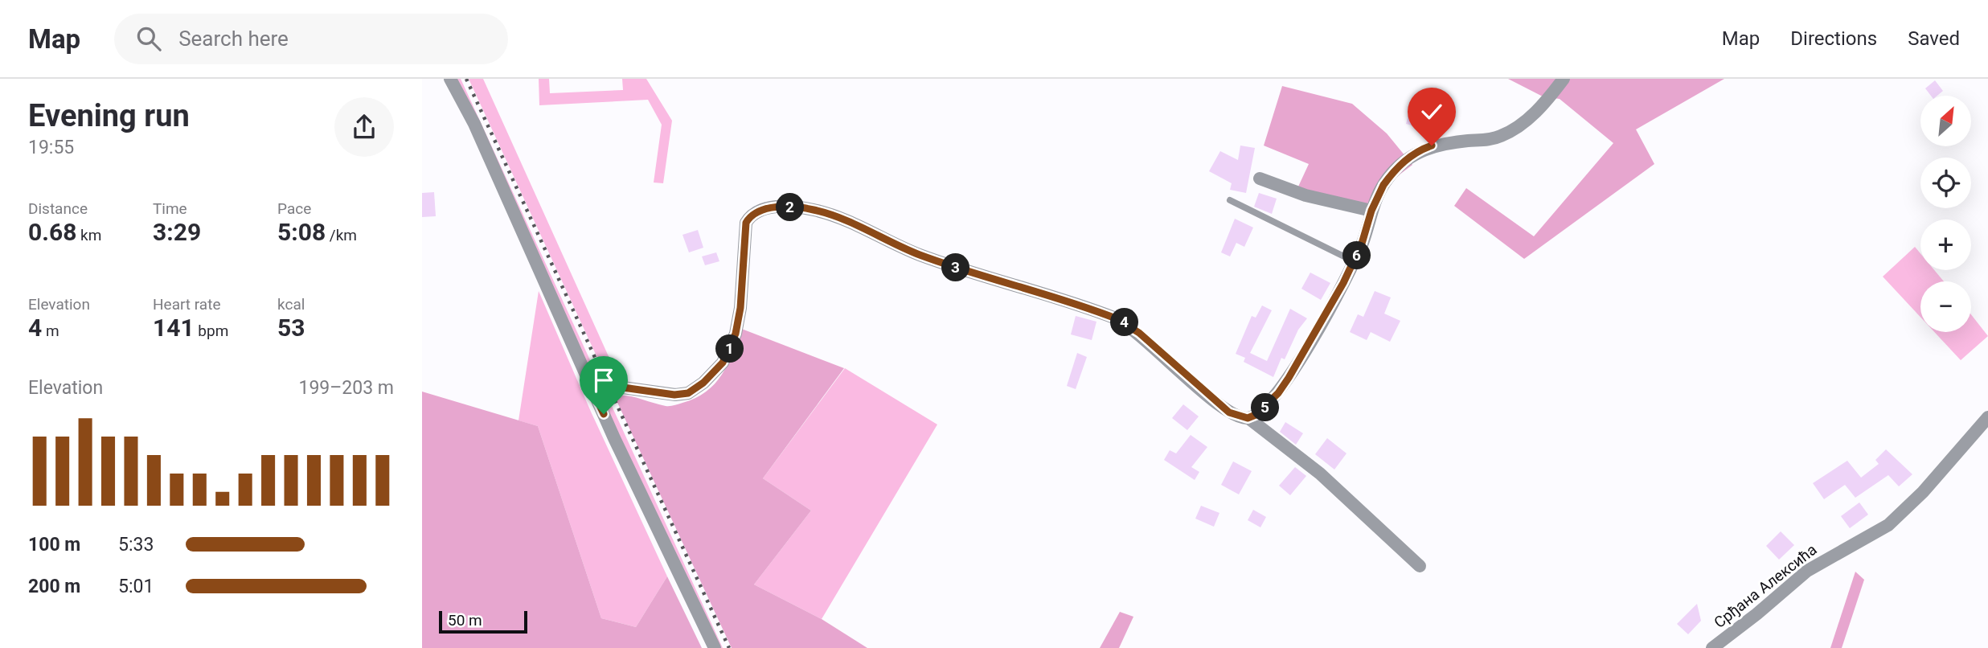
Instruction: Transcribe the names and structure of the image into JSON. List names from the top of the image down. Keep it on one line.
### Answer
{"streets":{"street":["Срђана Алексића"]},"scale_bar":"50 m","north":"top right","page":{"header":"Map","search":"Search here","nav":["Map","Directions","Saved"],"heading":["Evening run","19:55"],"map_buttons":["+","−"],"stats":[["Distance","0.68 km"],["Time","3:29"],["Pace","5:08 /km"],["Elevation","4 m"],["Heart rate","141 bpm"],["kcal","53"]],"pins":["2","6","3","4","1","5"],"chart":["Elevation","199–203 m"],"list":[{"name":"100 m","note":"5:33"},{"name":"200 m","note":"5:01"}],"scale":"50 m"}}
